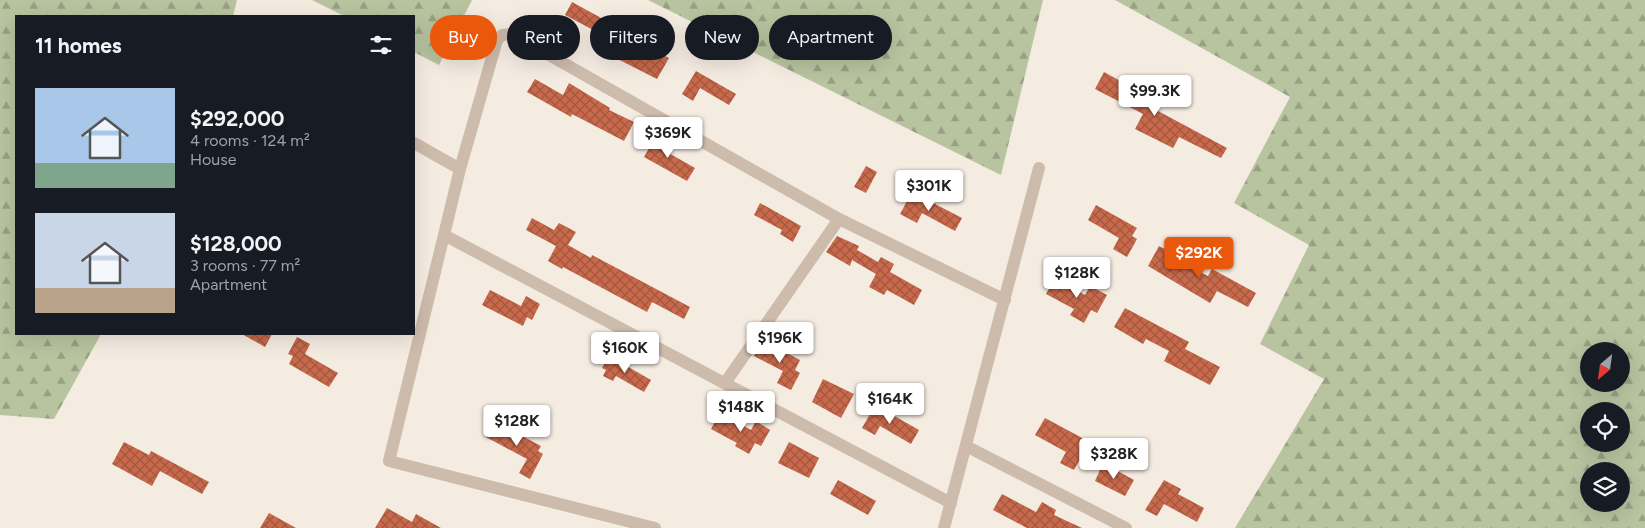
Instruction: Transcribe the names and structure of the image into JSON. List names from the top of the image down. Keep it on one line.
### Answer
{"north":"bottom left","page":{"chip":["Buy","Rent","Filters","New","Apartment"],"heading":"11 homes","price":["$99.3K","$369K","$301K","$292K","$128K","$196K","$160K","$164K","$148K","$128K","$328K"],"list":[{"name":"$292,000","note":"4 rooms · 124 m² · House"},{"name":"$128,000","note":"3 rooms · 77 m² · Apartment"}]}}
